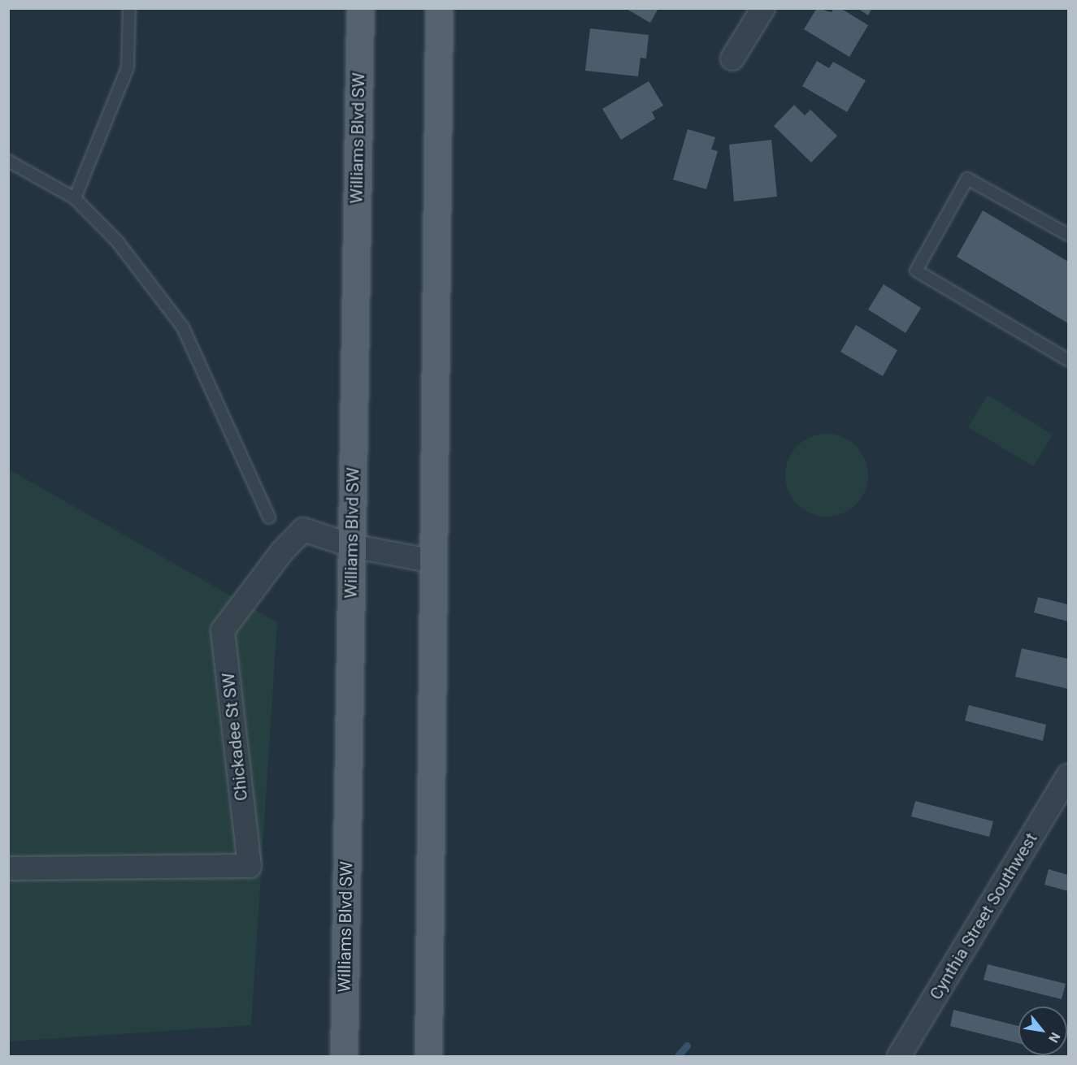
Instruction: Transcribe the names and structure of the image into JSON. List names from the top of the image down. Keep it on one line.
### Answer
{"streets":{"main road":["Williams Blvd SW"],"street":["Chickadee St SW","Cynthia Street Southwest"]},"crossings":[["Williams Blvd SW","Chickadee St SW"]],"north":"bottom right"}
